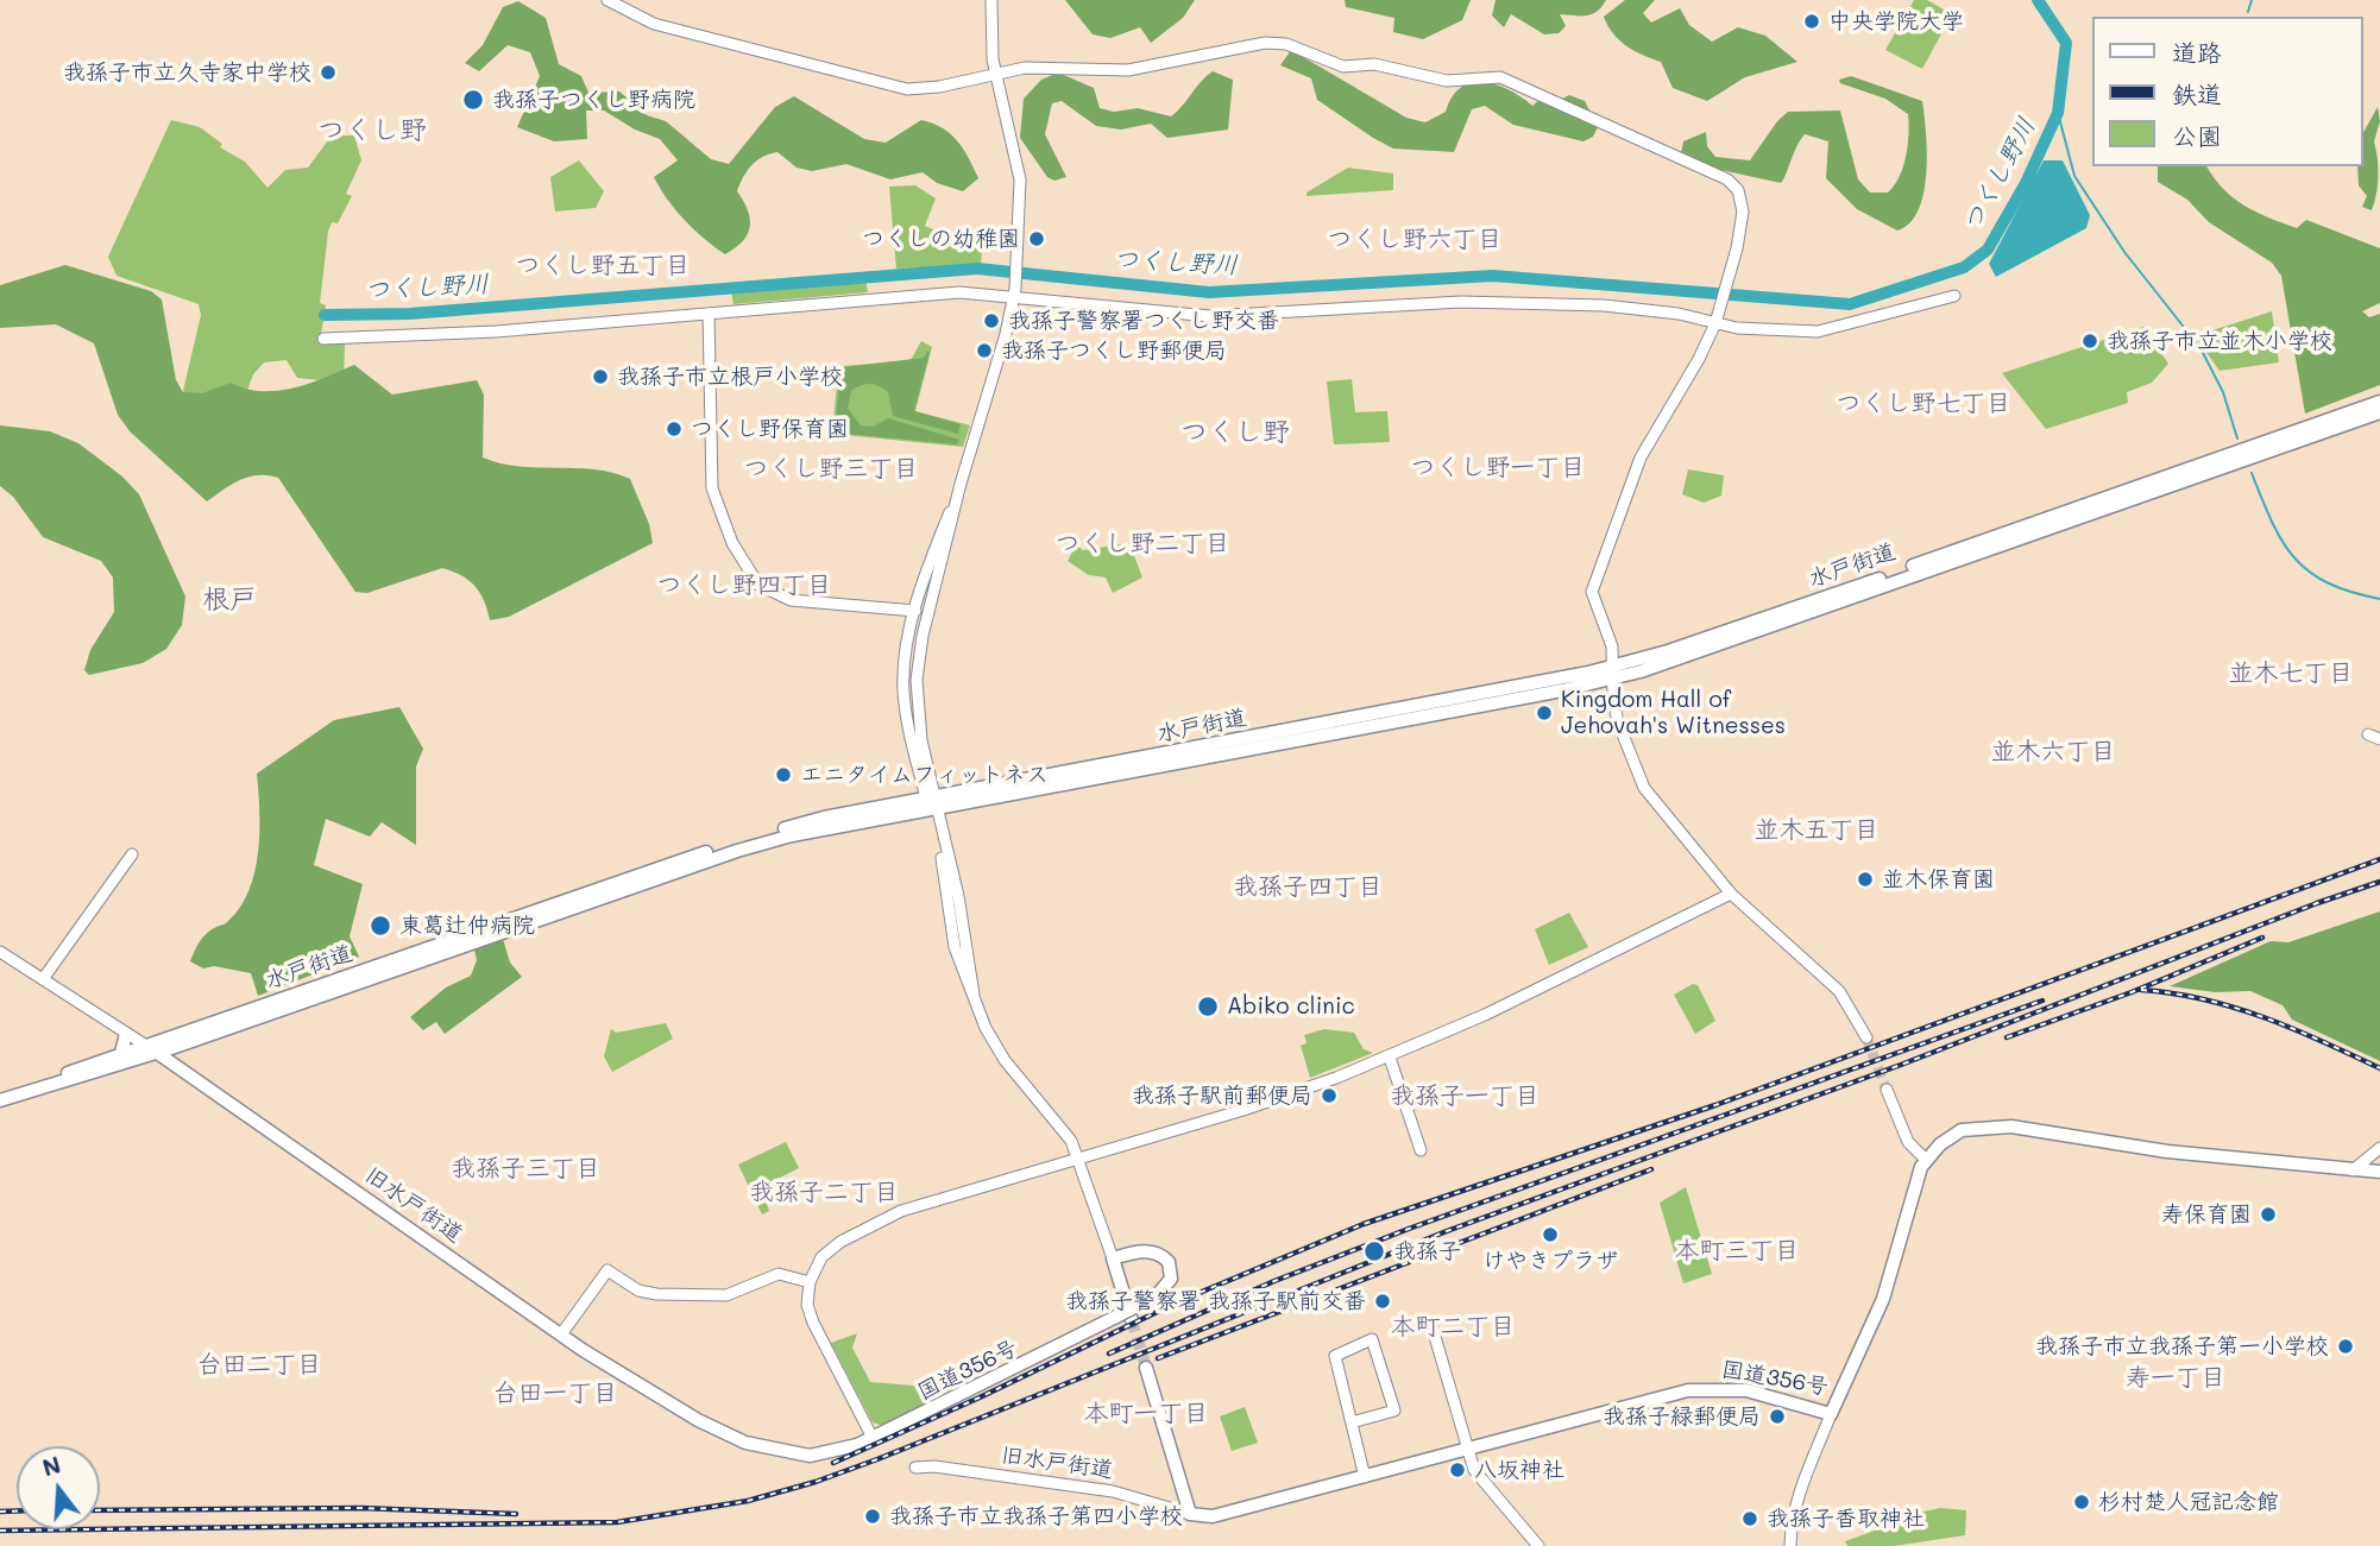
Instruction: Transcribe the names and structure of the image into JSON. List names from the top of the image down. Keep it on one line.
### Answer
{"streets":{"highway":["水戸街道","旧水戸街道","国道356号"]},"crossings":[["水戸街道","旧水戸街道"],["旧水戸街道","国道356号"]],"districts":["つくし野","つくし野六丁目","つくし野五丁目","つくし野七丁目","つくし野","つくし野一丁目","つくし野三丁目","つくし野二丁目","つくし野四丁目","根戸","並木七丁目","並木六丁目","並木五丁目","我孫子四丁目","我孫子一丁目","我孫子三丁目","我孫子二丁目","本町三丁目","本町二丁目","台田二丁目","寿一丁目","台田一丁目","本町一丁目"],"water":["つくし野川"],"places":["中央学院大学","我孫子市立久寺家中学校","我孫子つくし野病院","つくしの幼稚園","我孫子警察署つくし野交番","我孫子市立並木小学校","我孫子つくし野郵便局","我孫子市立根戸小学校","つくし野保育園","Kingdom Hall of Jehovah's Witnesses","エニタイムフィットネス","並木保育園","東葛辻仲病院","Abiko clinic","我孫子駅前郵便局","寿保育園","けやきプラザ","我孫子","我孫子警察署 我孫子駅前交番","我孫子市立我孫子第一小学校","我孫子緑郵便局","八坂神社","杉村楚人冠記念館","我孫子市立我孫子第四小学校","我孫子香取神社"],"legend":["道路","鉄道","公園"],"north":"top"}
